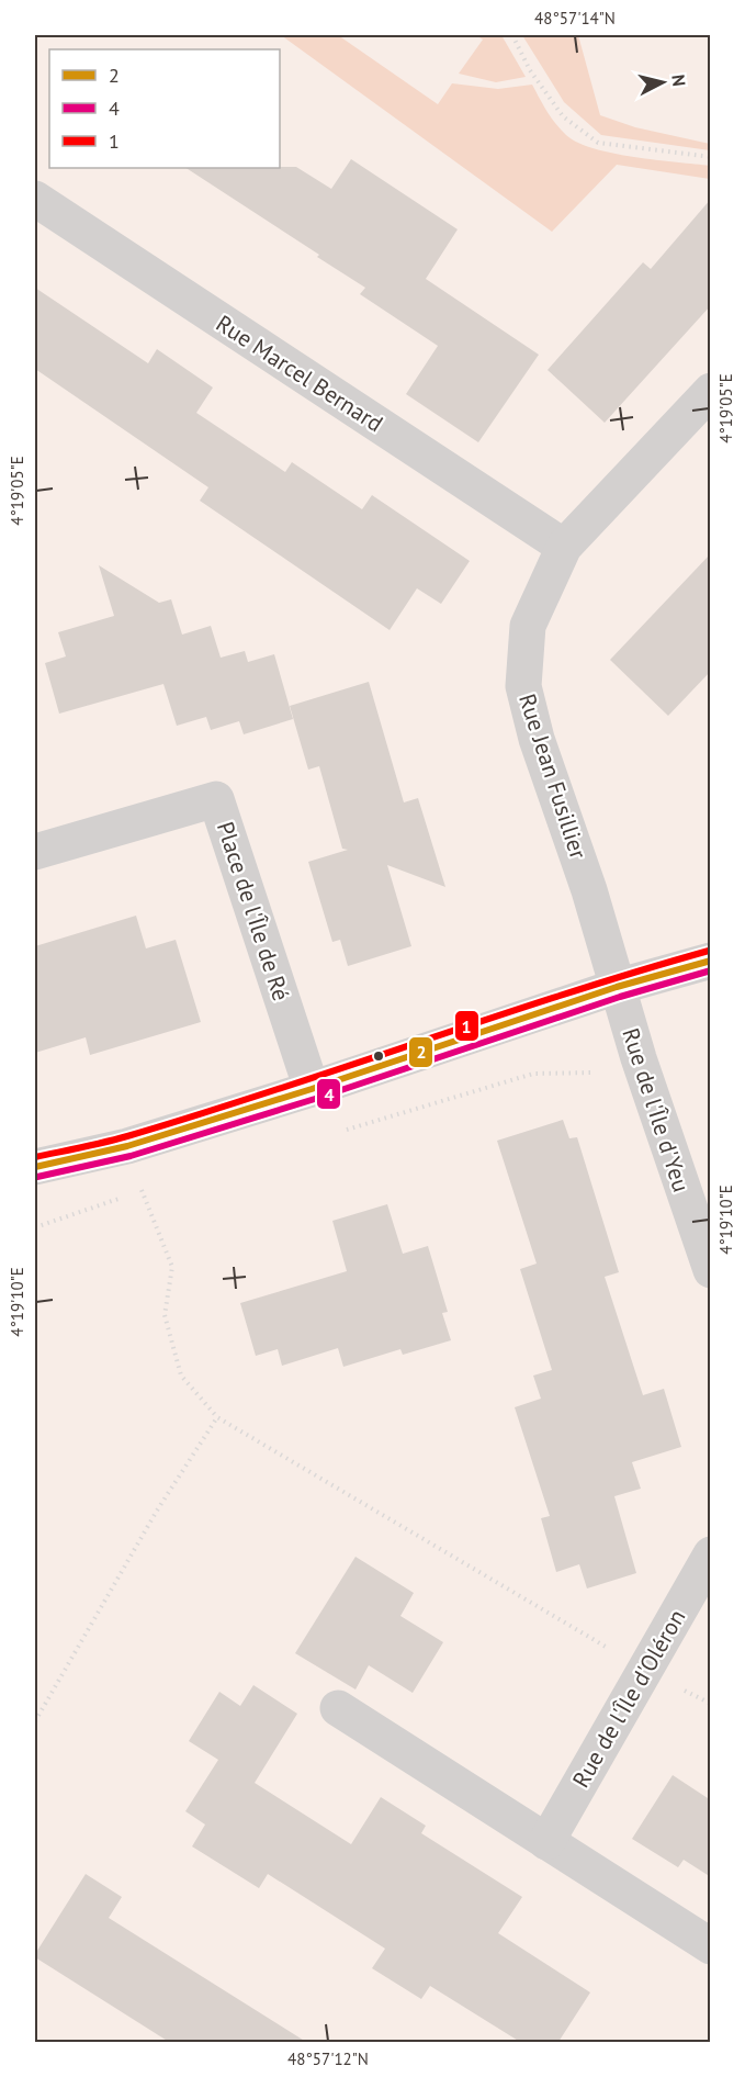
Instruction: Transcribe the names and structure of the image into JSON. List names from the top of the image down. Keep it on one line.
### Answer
{"streets":{"street":["Rue Marcel Bernard","Rue Jean Fusillier","Place de l'Île de Ré","Rue de l'Île d'Yeu","Rue de l'Île d'Oléron"]},"crossings":[["Rue Marcel Bernard","Rue Jean Fusillier"],["Rue Jean Fusillier","Rue de l'Île d'Yeu"]],"lines":["transit line 1","transit line 2","transit line 4"],"legend":["2","4","1"],"north":"right","coordinates":["48°57'14\"N","4°19'05\"E","4°19'10\"E","48°57'12\"N"]}
